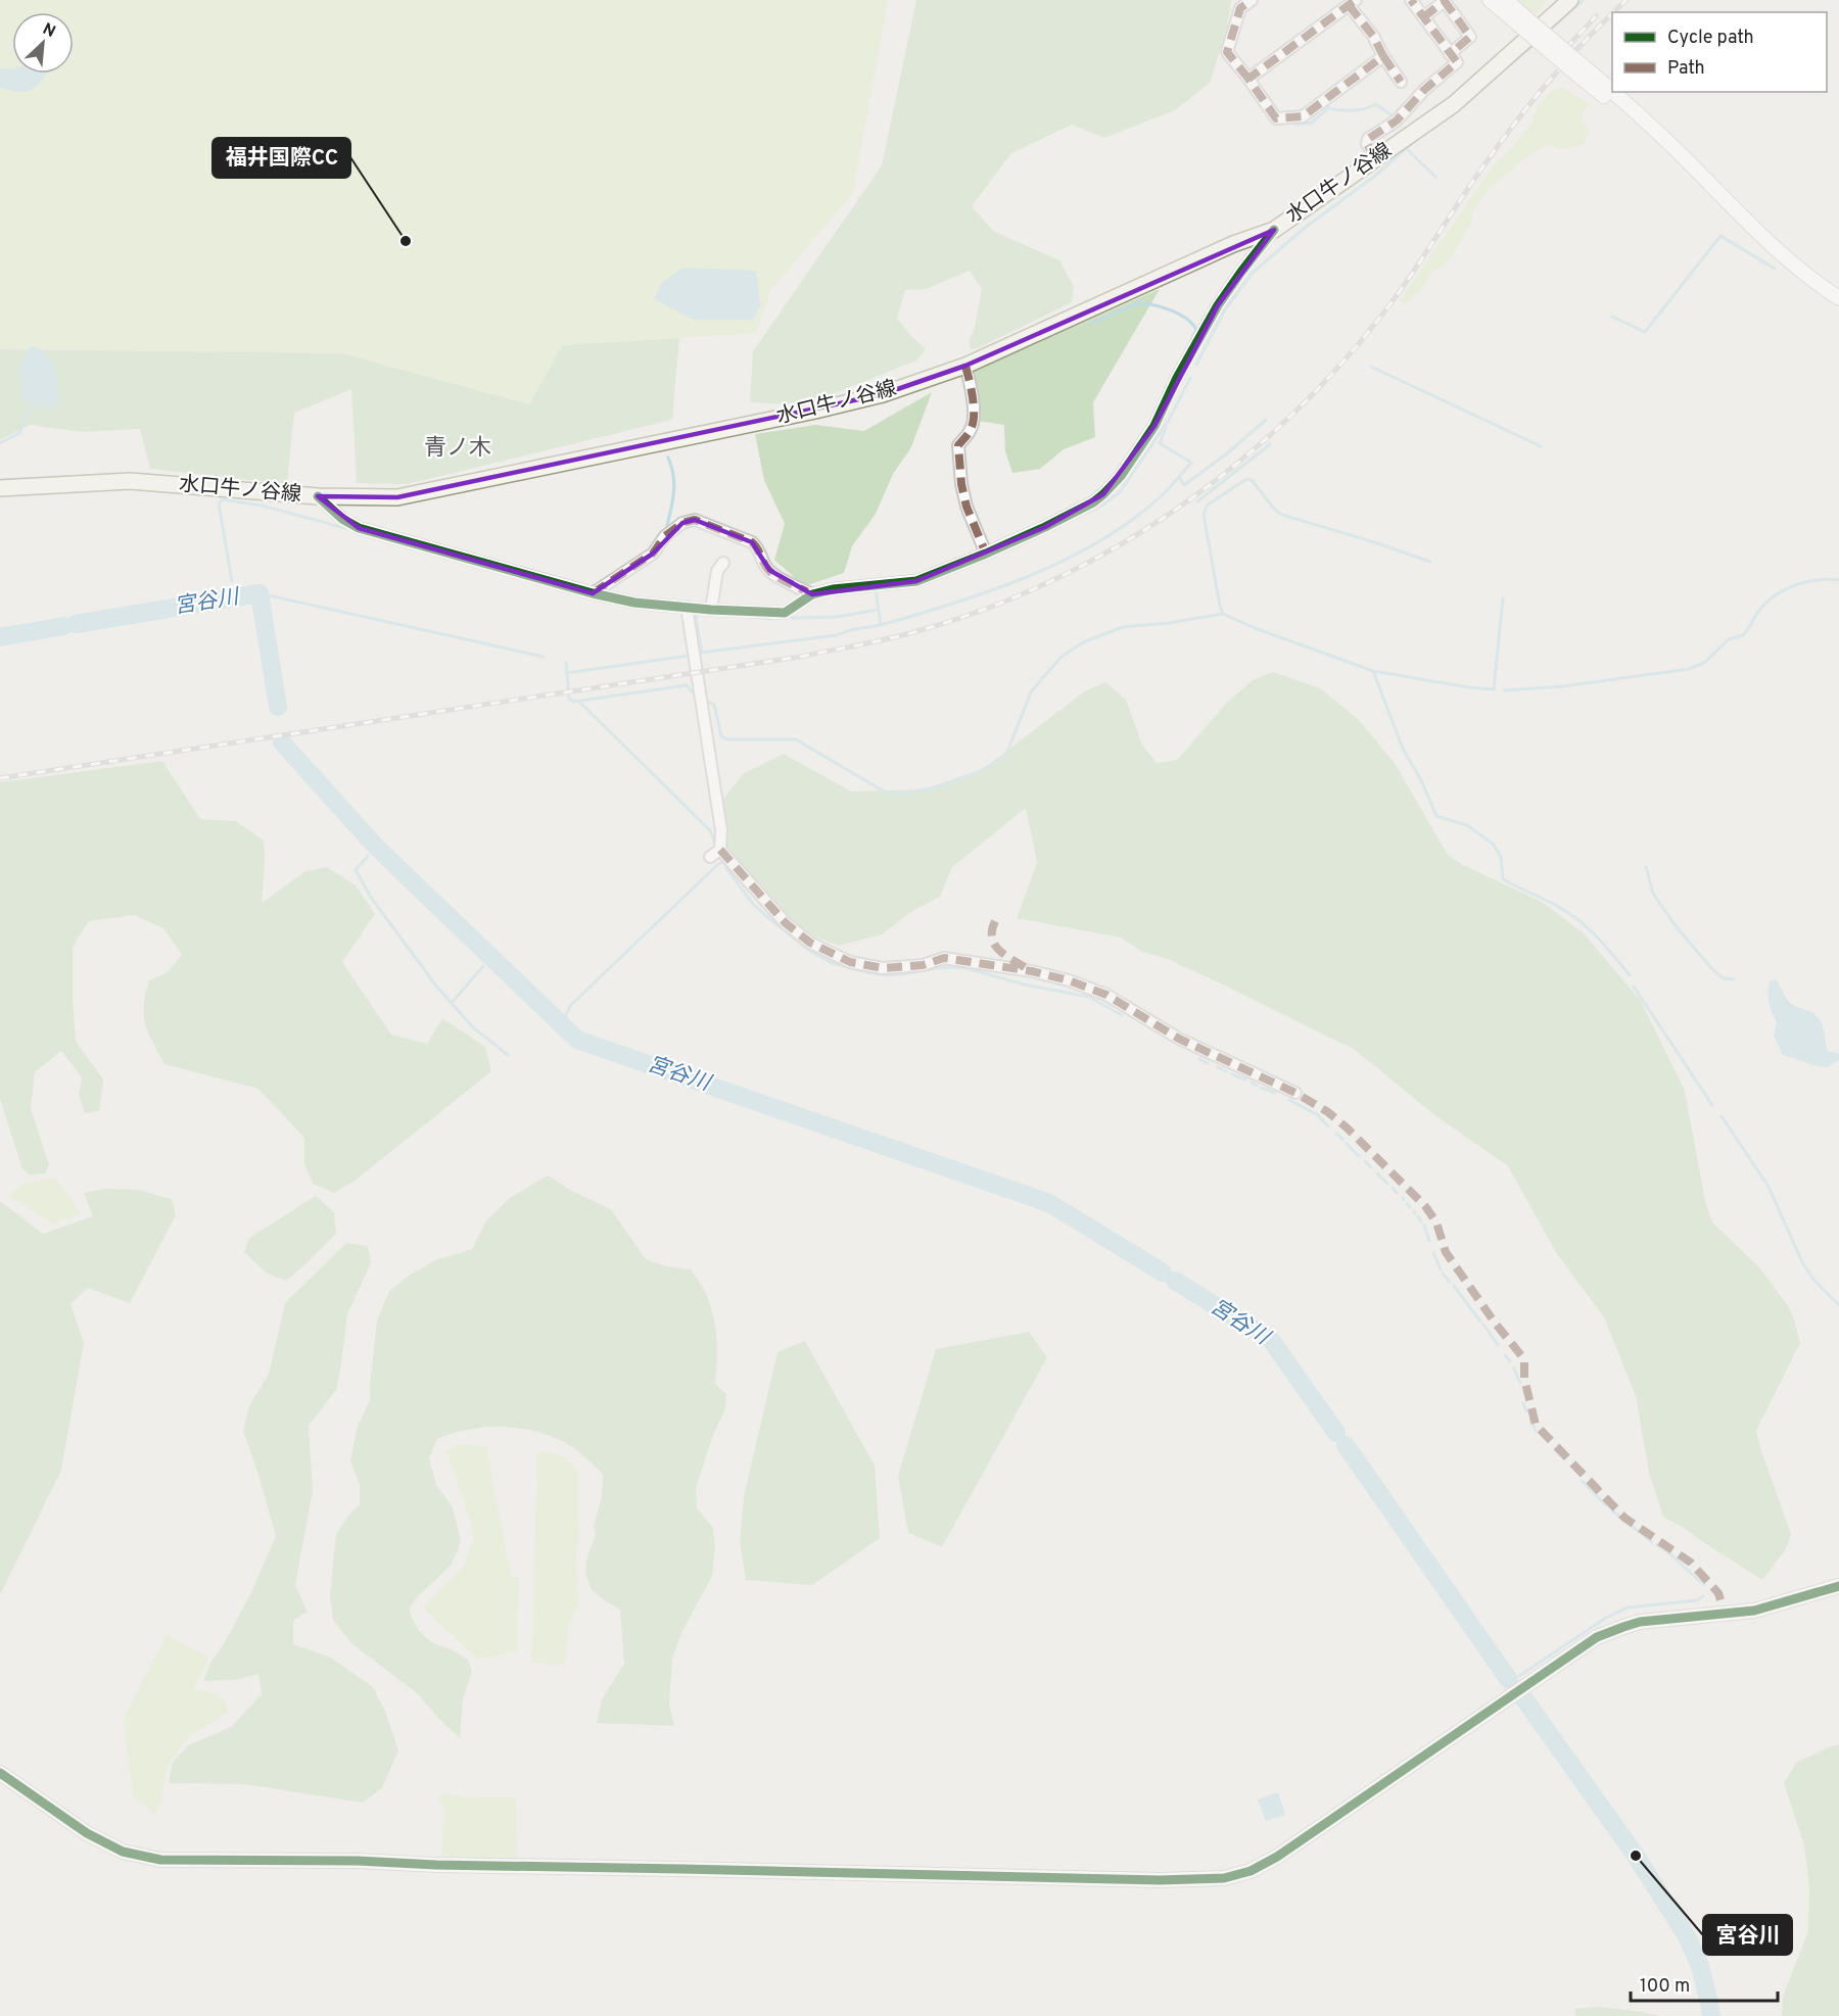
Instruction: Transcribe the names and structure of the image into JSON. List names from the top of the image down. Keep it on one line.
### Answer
{"streets":{"main road":["水口牛ノ谷線"]},"districts":["青ノ木"],"water":["宮谷川"],"places":["福井国際CC","宮谷川"],"legend":["Cycle path","Path"],"scale_bar":"100 m","north":"top right"}
